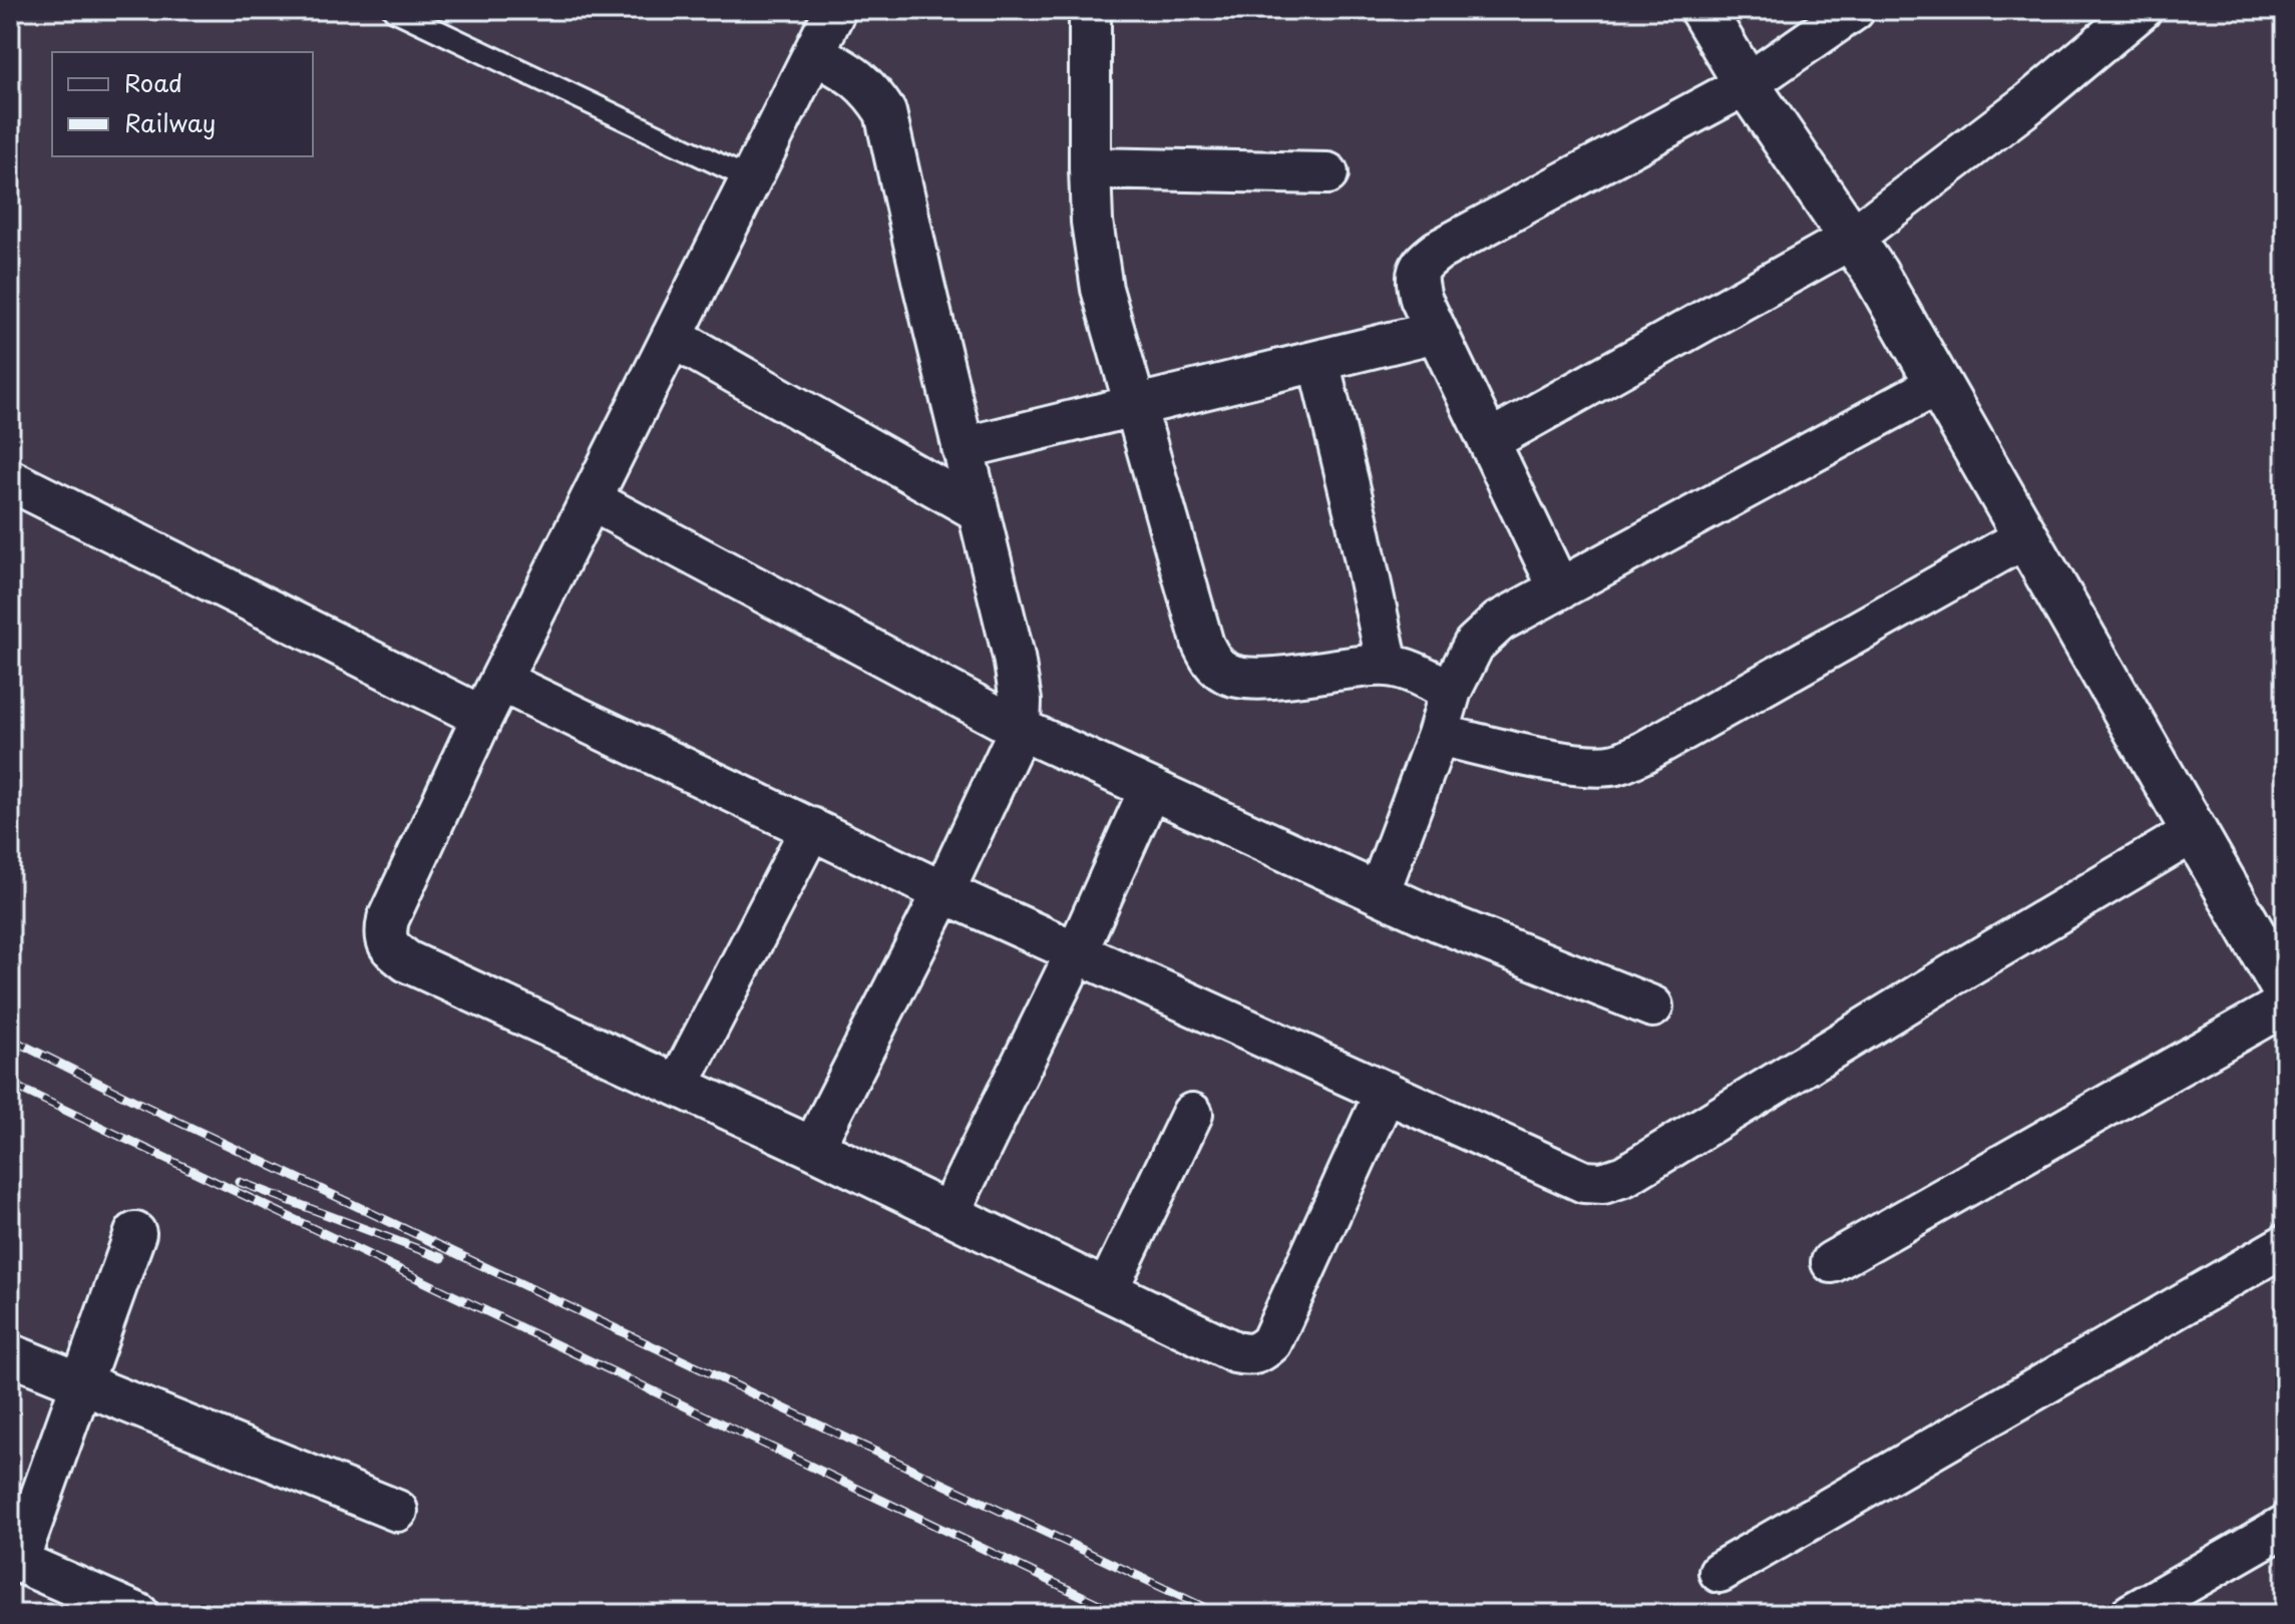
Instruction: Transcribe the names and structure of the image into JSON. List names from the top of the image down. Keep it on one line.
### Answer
{"legend":["Road","Railway"]}
